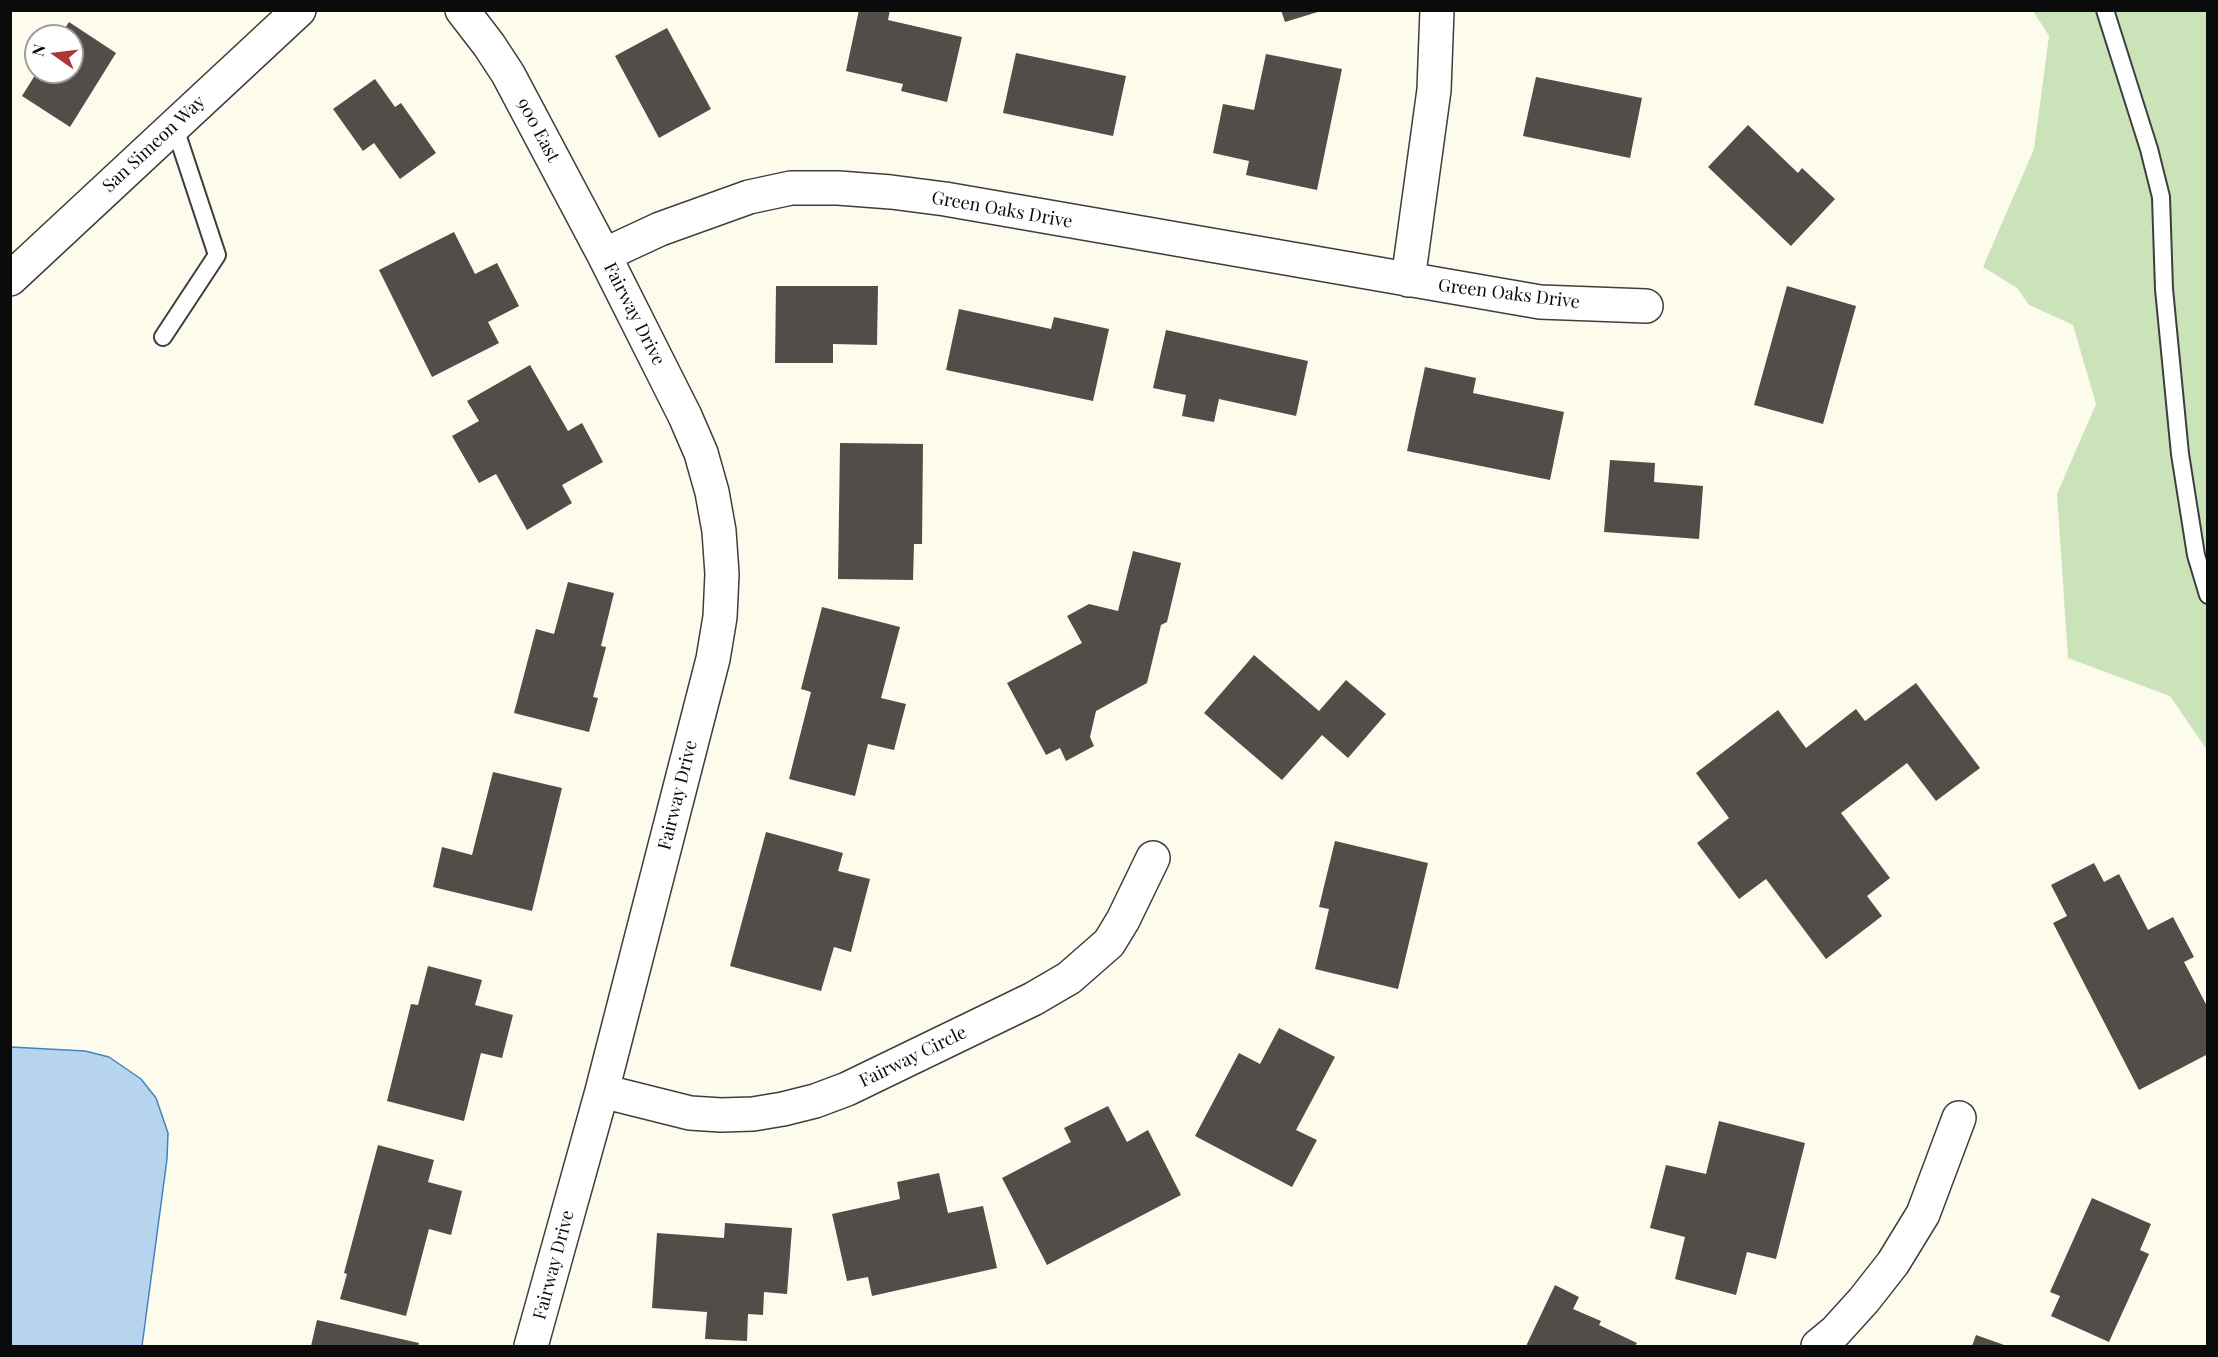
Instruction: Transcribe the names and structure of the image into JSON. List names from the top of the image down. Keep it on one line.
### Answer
{"streets":{"street":["900 East","San Simeon Way","Green Oaks Drive","Fairway Drive","Fairway Circle"]},"crossings":[["900 East","Green Oaks Drive"],["900 East","Fairway Drive"],["Green Oaks Drive","Fairway Drive"],["Fairway Drive","Fairway Circle"]],"north":"left"}
